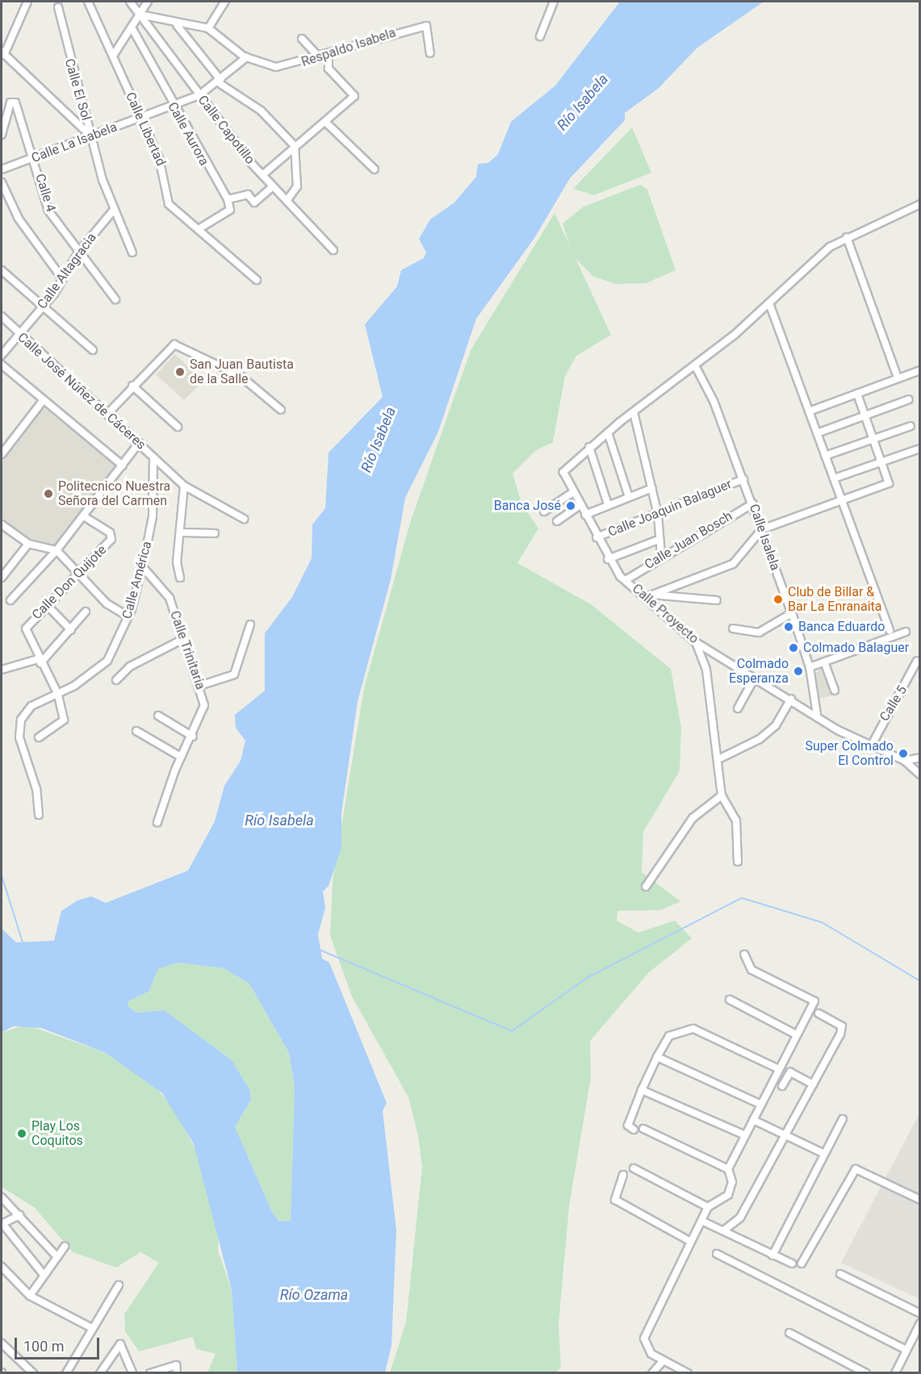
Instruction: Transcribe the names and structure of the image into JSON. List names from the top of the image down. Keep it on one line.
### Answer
{"streets":{"street":["Respaldo Isabela","Calle El Sol","Calle Libertad","Calle Capotillo","Calle Aurora","Calle La Isabela","Calle 4","Calle Altagracia","Calle José Núñez de Cáceres","Calle Joaquin Balaguer","Calle Isalela","Calle Juan Bosch","Calle América","Calle Don Quijote","Calle Proyecto","Calle Trinitaria","Calle 5"]},"crossings":[["Respaldo Isabela","Calle La Isabela"],["Calle El Sol","Calle La Isabela"],["Calle El Sol","Calle Altagracia"],["Calle Libertad","Calle La Isabela"],["Calle Capotillo","Calle La Isabela"],["Calle Aurora","Calle La Isabela"],["Calle La Isabela","Calle 4"],["Calle 4","Calle Altagracia"],["Calle Altagracia","Calle José Núñez de Cáceres"],["Calle José Núñez de Cáceres","Calle América"],["Calle Joaquin Balaguer","Calle Isalela"],["Calle Joaquin Balaguer","Calle Proyecto"],["Calle Isalela","Calle Juan Bosch"],["Calle Isalela","Calle Proyecto"],["Calle Juan Bosch","Calle Proyecto"],["Calle América","Calle Trinitaria"],["Calle Proyecto","Calle 5"]],"water":["Río Isabela","Río Ozama"],"places":["San Juan Bautista de la Salle","Politecnico Nuestra Señora del Carmen","Banca José","Club de Billar & Bar La Enranaita","Banca Eduardo","Colmado Balaguer","Colmado Esperanza","Super Colmado El Control","Play Los Coquitos"],"scale_bar":"100 m"}
